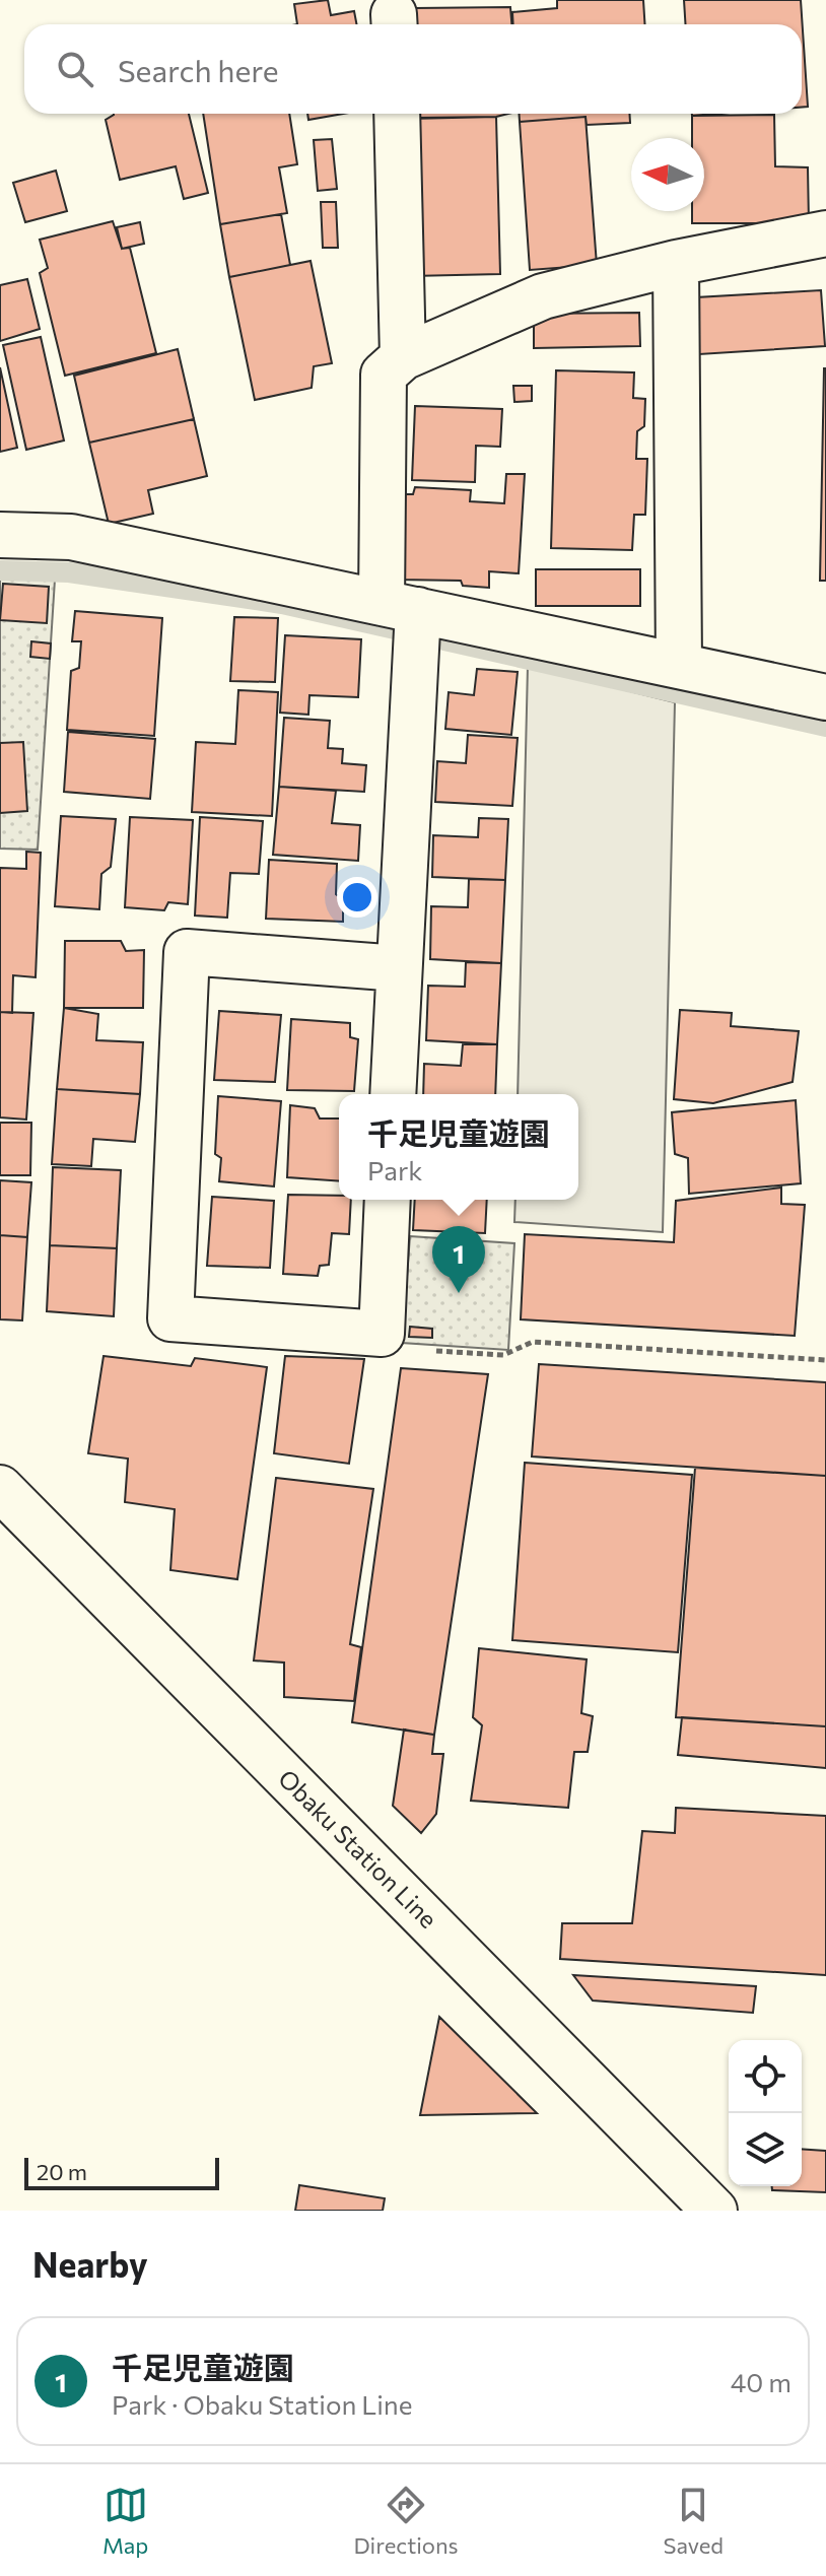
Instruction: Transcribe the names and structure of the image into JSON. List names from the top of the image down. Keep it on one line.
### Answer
{"streets":{"street":["Obaku Station Line"]},"scale_bar":"20 m","north":"left","page":{"search":"Search here","popup":["千足児童遊園","Park"],"pins":"1","scale":"20 m","heading":"Nearby","list":[{"mark":"1","name":"千足児童遊園","note":"Park · Obaku Station Line","value":"40 m"}],"nav":["Map","Directions","Saved"]}}
